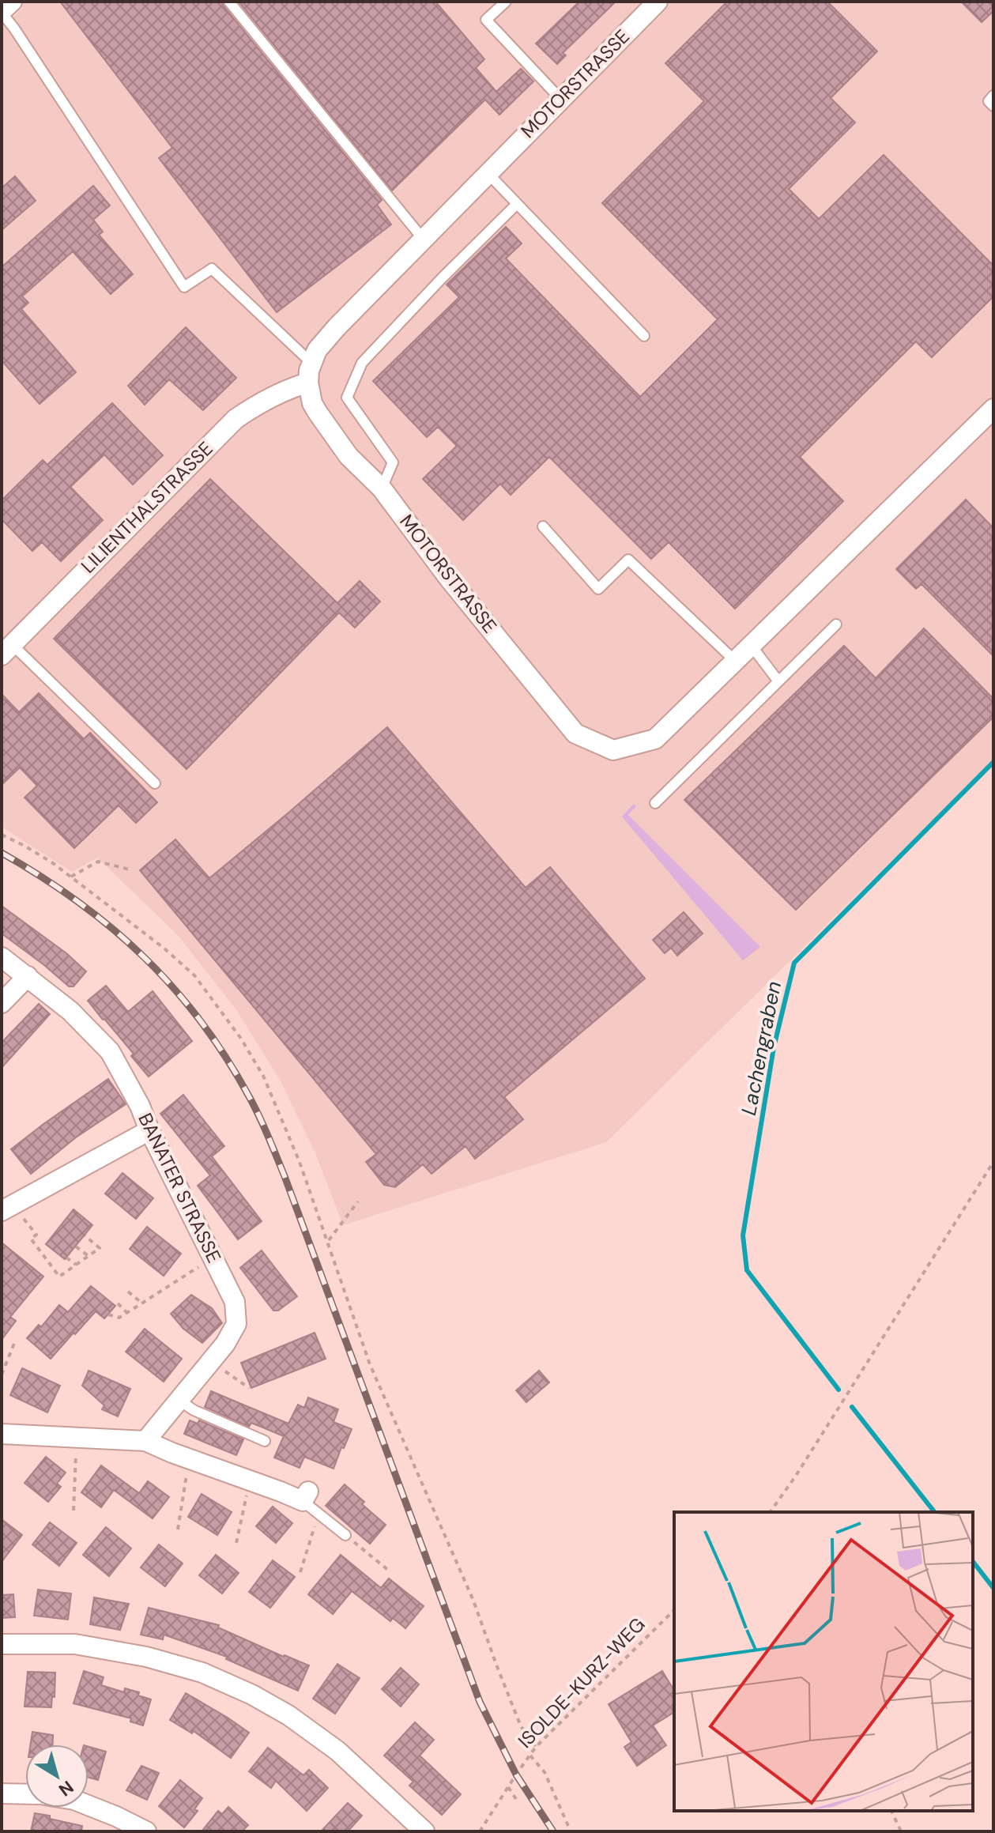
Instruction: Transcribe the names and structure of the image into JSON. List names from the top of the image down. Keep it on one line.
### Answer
{"streets":{"street":["MOTORSTRASSE","LILIENTHALSTRASSE","BANATER STRASSE"],"path":["ISOLDE-KURZ-WEG"]},"crossings":[["MOTORSTRASSE","LILIENTHALSTRASSE"]],"water":["Lachengraben"],"north":"bottom right"}
